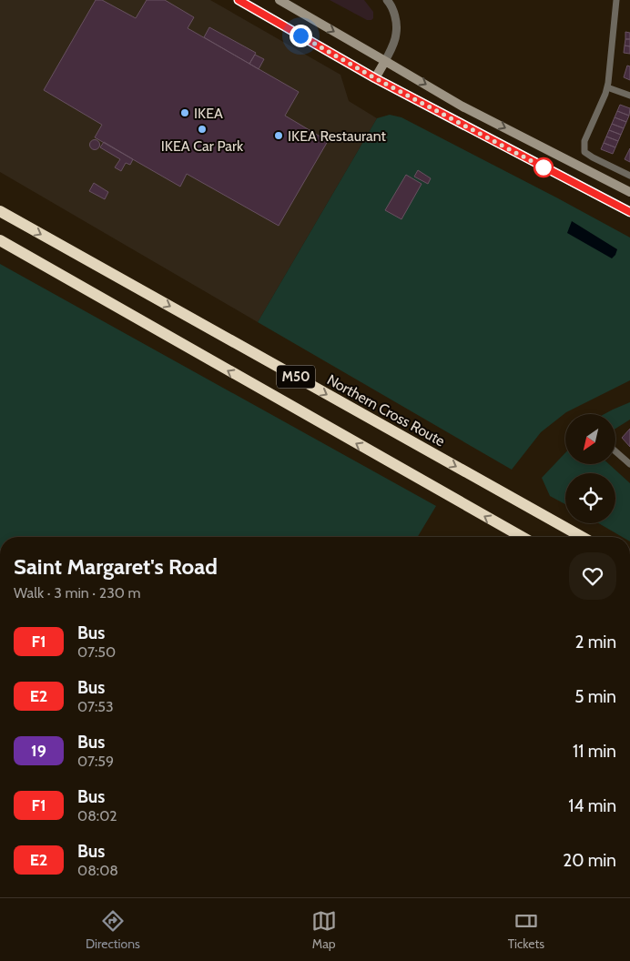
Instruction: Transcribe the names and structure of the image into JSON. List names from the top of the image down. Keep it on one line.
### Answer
{"streets":{"highway":["M50","Northern Cross Route"]},"places":["IKEA","IKEA Car Park","IKEA Restaurant"],"lines":["bus line F1"],"north":"bottom left","page":{"heading":["Saint Margaret's Road","Walk · 3 min · 230 m"],"list":[{"mark":"F1","name":"Bus","note":"07:50","value":"2 min"},{"mark":"E2","name":"Bus","note":"07:53","value":"5 min"},{"mark":"19","name":"Bus","note":"07:59","value":"11 min"},{"mark":"F1","name":"Bus","note":"08:02","value":"14 min"},{"mark":"E2","name":"Bus","note":"08:08","value":"20 min"}],"tabs":["Directions","Map","Tickets"]}}
